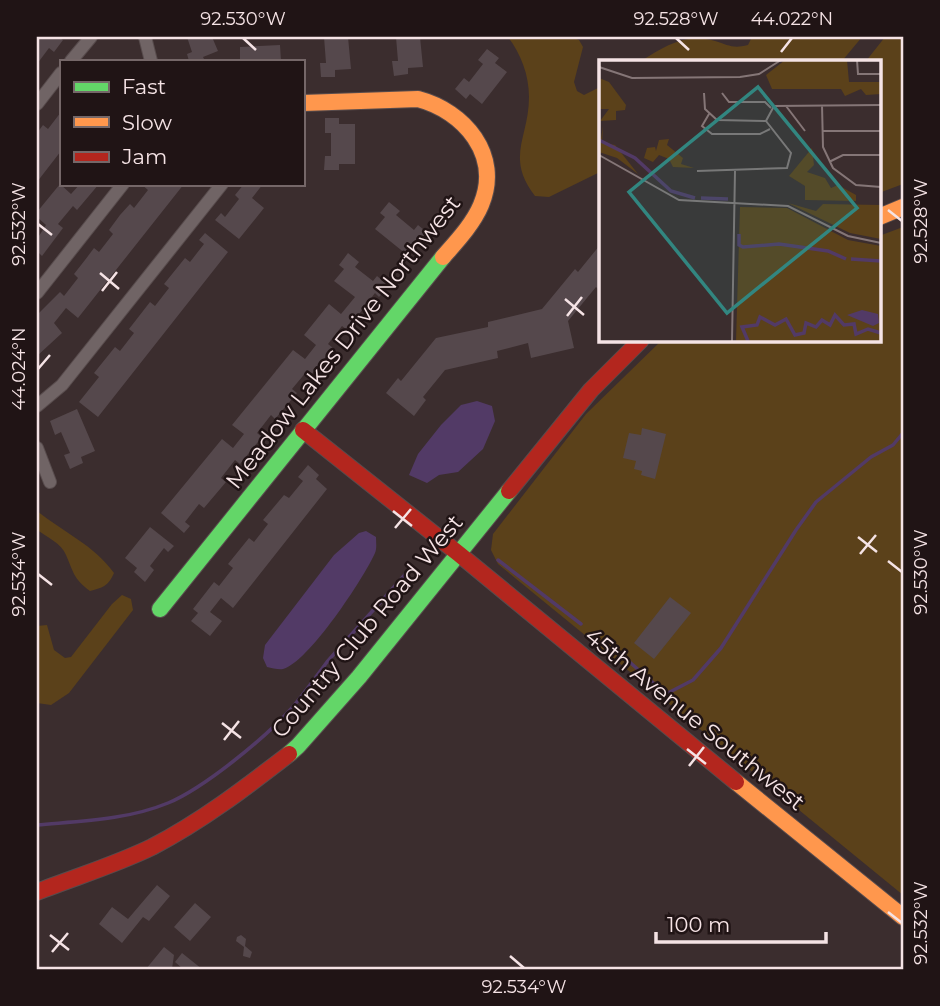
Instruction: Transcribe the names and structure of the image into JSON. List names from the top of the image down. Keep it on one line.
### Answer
{"streets":{"street":["Meadow Lakes Drive Northwest","Country Club Road West","45th Avenue Southwest"]},"crossings":[["Meadow Lakes Drive Northwest","45th Avenue Southwest"],["Country Club Road West","45th Avenue Southwest"]],"legend":["Fast","Slow","Jam"],"scale_bar":"100 m","coordinates":["92.530°W","92.528°W","44.022°N","92.532°W","44.024°N","92.534°W"]}
